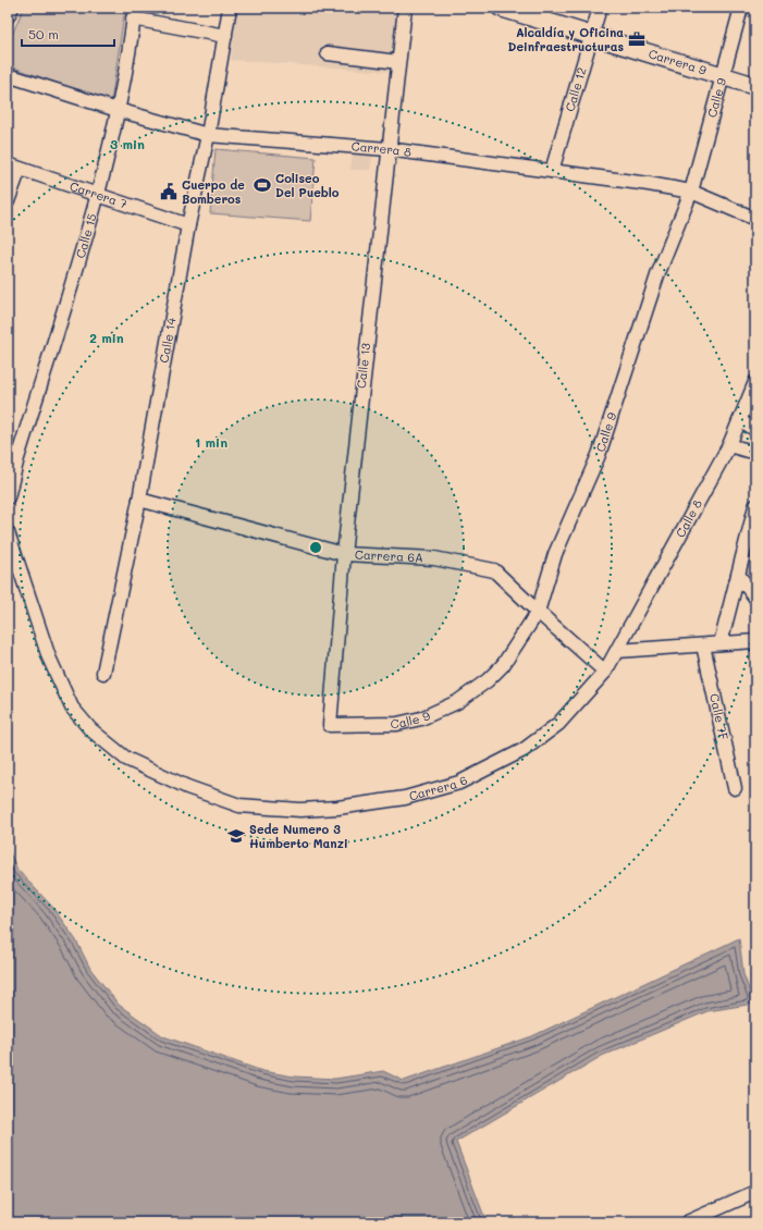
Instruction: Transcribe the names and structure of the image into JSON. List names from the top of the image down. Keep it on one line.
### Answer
{"streets":{"main road":["Carrera 9"],"street":["Calle 12","Calle 9","Carrera 8","Carrera 7","Calle 15","Calle 14","Calle 13","Calle 8","Carrera 6A","Calle 7F","Carrera 6"]},"crossings":[["Carrera 9","Calle 12"],["Carrera 9","Calle 9"],["Calle 12","Carrera 8"],["Calle 9","Carrera 8"],["Calle 9","Calle 13"],["Calle 9","Carrera 6A"],["Carrera 8","Calle 15"],["Carrera 8","Calle 14"],["Carrera 8","Calle 13"],["Carrera 7","Calle 15"],["Carrera 7","Calle 14"],["Calle 14","Carrera 6A"],["Calle 13","Carrera 6A"],["Calle 8","Carrera 6"],["Carrera 6A","Carrera 6"]],"places":{"office":["Alcaldía y Oficina Deinfraestructuras"],"sports":["Coliseo Del Pueblo"],"public building":["Cuerpo de Bomberos"],"school or university":["Sede Numero 3 Humberto Manzi"]},"scale_bar":"50 m","rings":["3 min","2 min","1 min"]}
